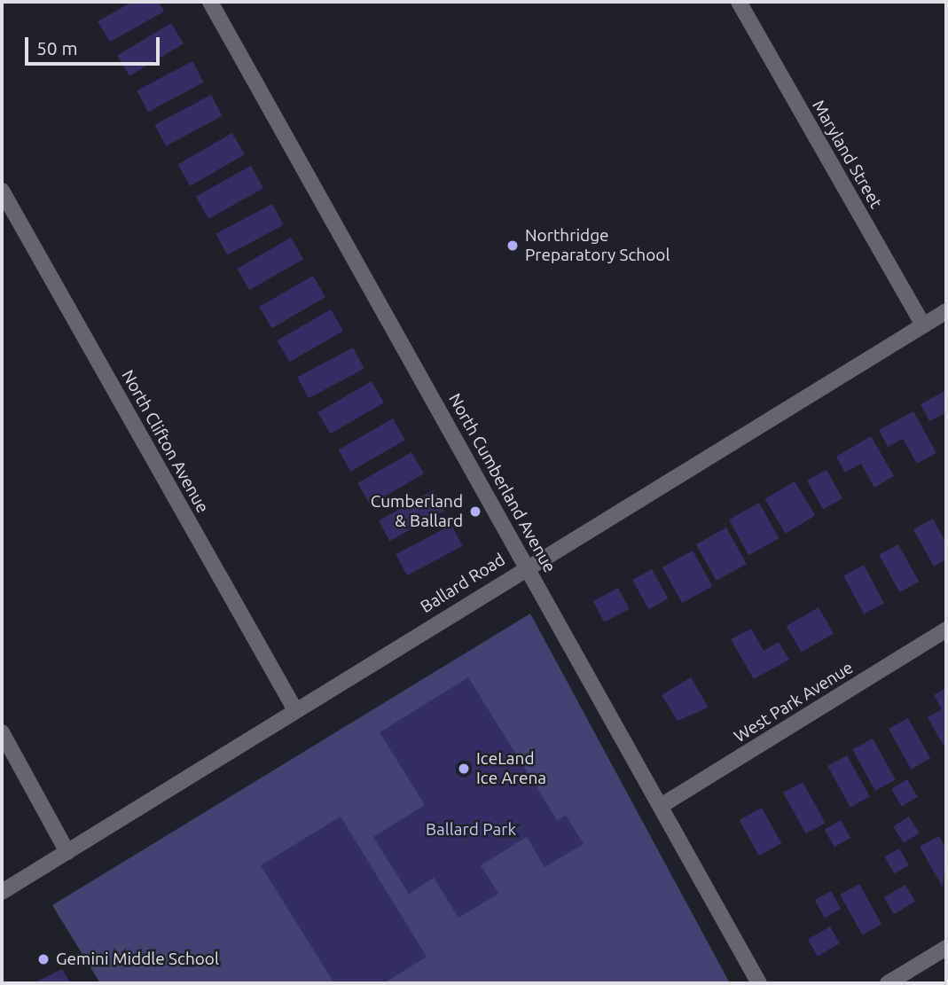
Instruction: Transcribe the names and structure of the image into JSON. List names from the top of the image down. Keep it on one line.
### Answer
{"streets":{"street":["Maryland Street","North Clifton Avenue","North Cumberland Avenue","Ballard Road","West Park Avenue"]},"crossings":[["Maryland Street","Ballard Road"],["North Clifton Avenue","Ballard Road"],["North Cumberland Avenue","Ballard Road"],["North Cumberland Avenue","West Park Avenue"]],"parks":["Ballard Park"],"places":["Northridge Preparatory School","Cumberland & Ballard","IceLand Ice Arena","Gemini Middle School"],"scale_bar":"50 m"}
